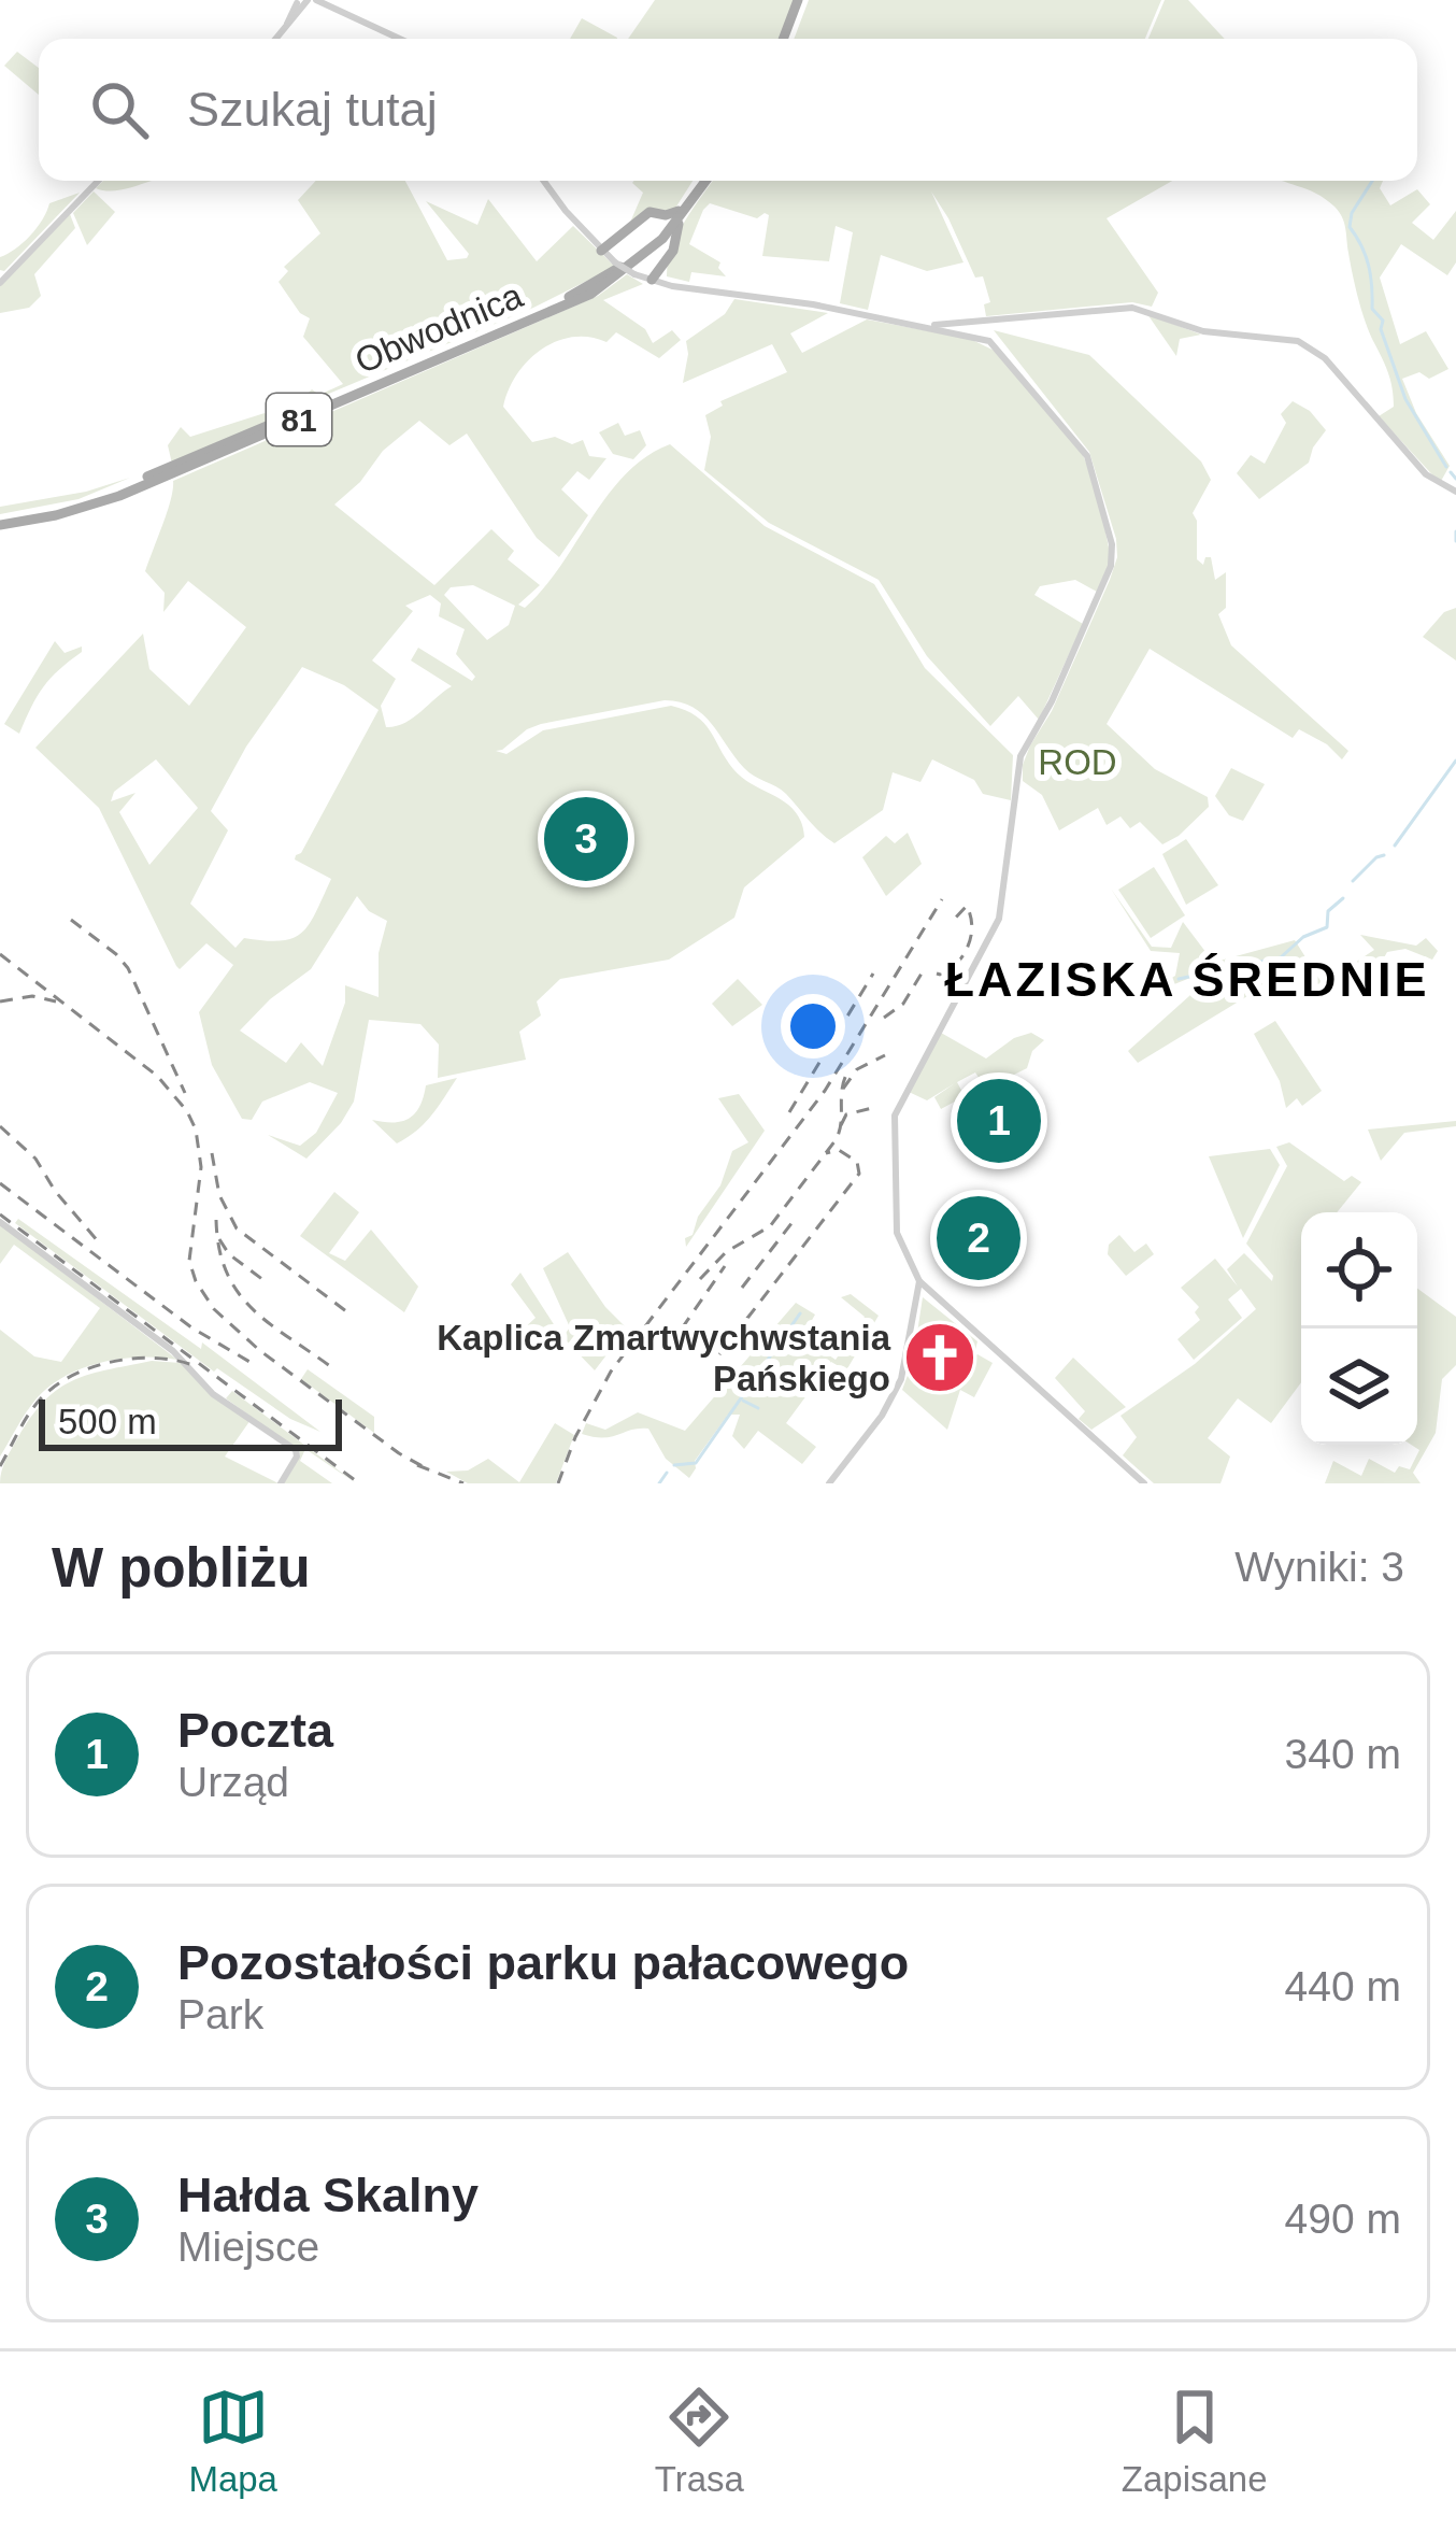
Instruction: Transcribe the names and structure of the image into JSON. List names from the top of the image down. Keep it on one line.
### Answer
{"streets":{"main road":["Obwodnica","81"]},"districts":["ŁAZISKA ŚREDNIE"],"parks":["ROD"],"places":{"church":["Kaplica Zmartwychwstania Pańskiego"]},"scale_bar":"500 m","page":{"search":"Szukaj tutaj","pins":["3","1","2"],"scale":"500 m","heading":["W pobliżu","Wyniki: 3"],"list":[{"mark":"1","name":"Poczta","note":"Urząd","value":"340 m"},{"mark":"2","name":"Pozostałości parku pałacowego","note":"Park","value":"440 m"},{"mark":"3","name":"Hałda Skalny","note":"Miejsce","value":"490 m"}],"nav":["Mapa","Trasa","Zapisane"]}}
